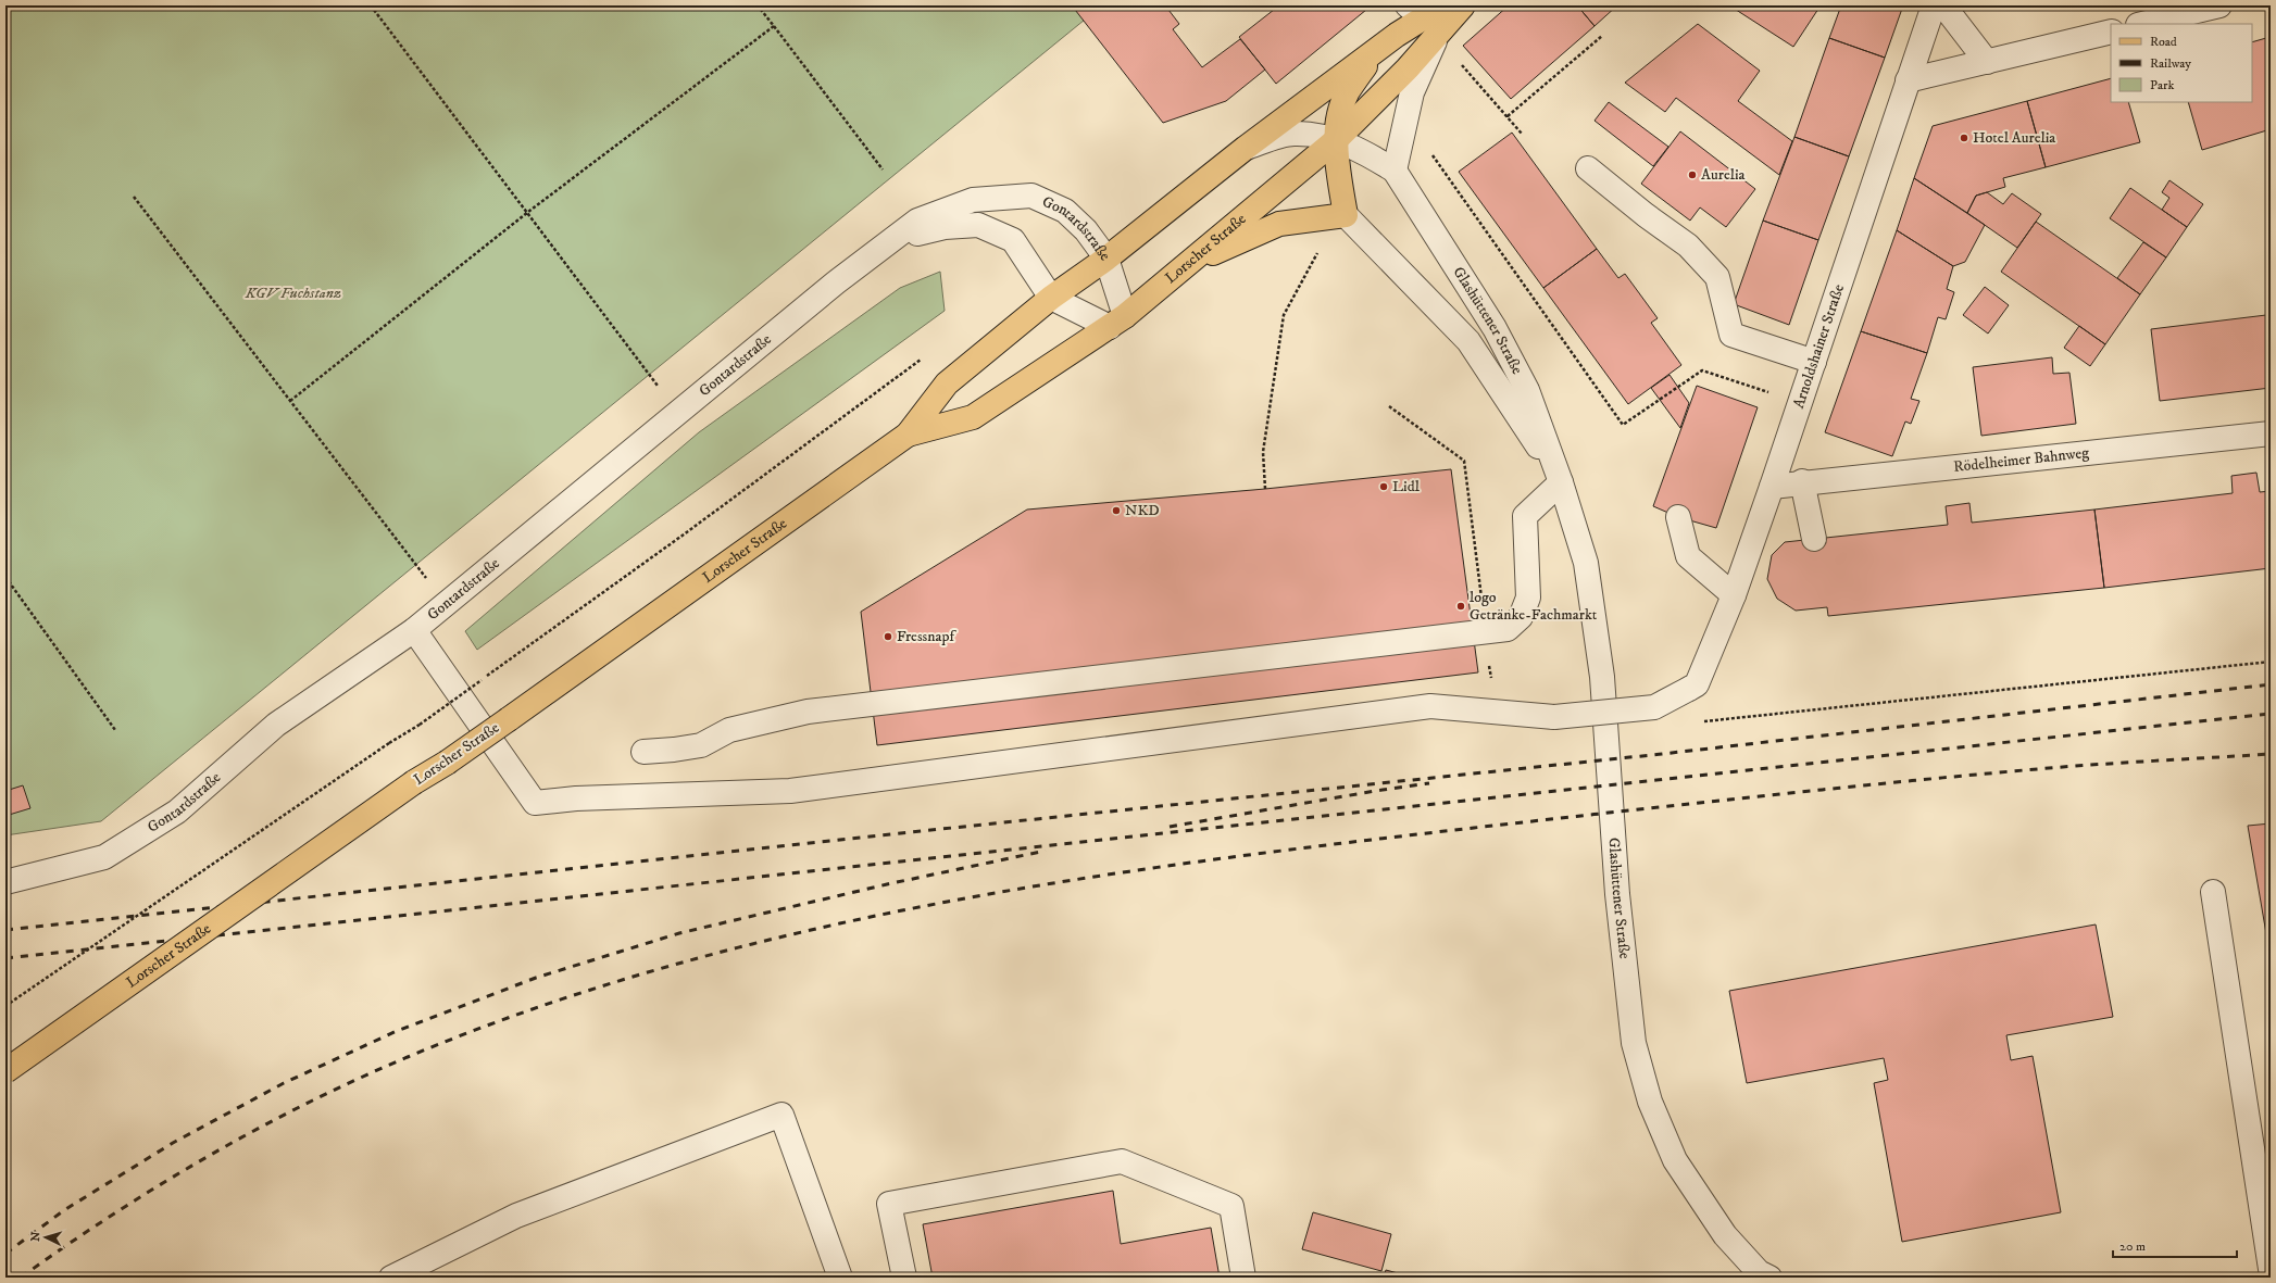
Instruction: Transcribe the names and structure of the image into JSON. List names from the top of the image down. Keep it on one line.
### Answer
{"streets":{"main road":["Lorscher Straße"],"street":["Gontardstraße","Glashüttener Straße","Arnoldshainer Straße","Rödelheimer Bahnweg"]},"crossings":[["Gontardstraße","Lorscher Straße"],["Lorscher Straße","Glashüttener Straße"],["Arnoldshainer Straße","Rödelheimer Bahnweg"]],"parks":["KGV Fuchstanz"],"places":["Hotel Aurelia","Aurelia","Lidl","NKD","logo Getränke-Fachmarkt","Fressnapf"],"legend":["Road","Railway","Park"],"scale_bar":"20 m","north":"left"}
